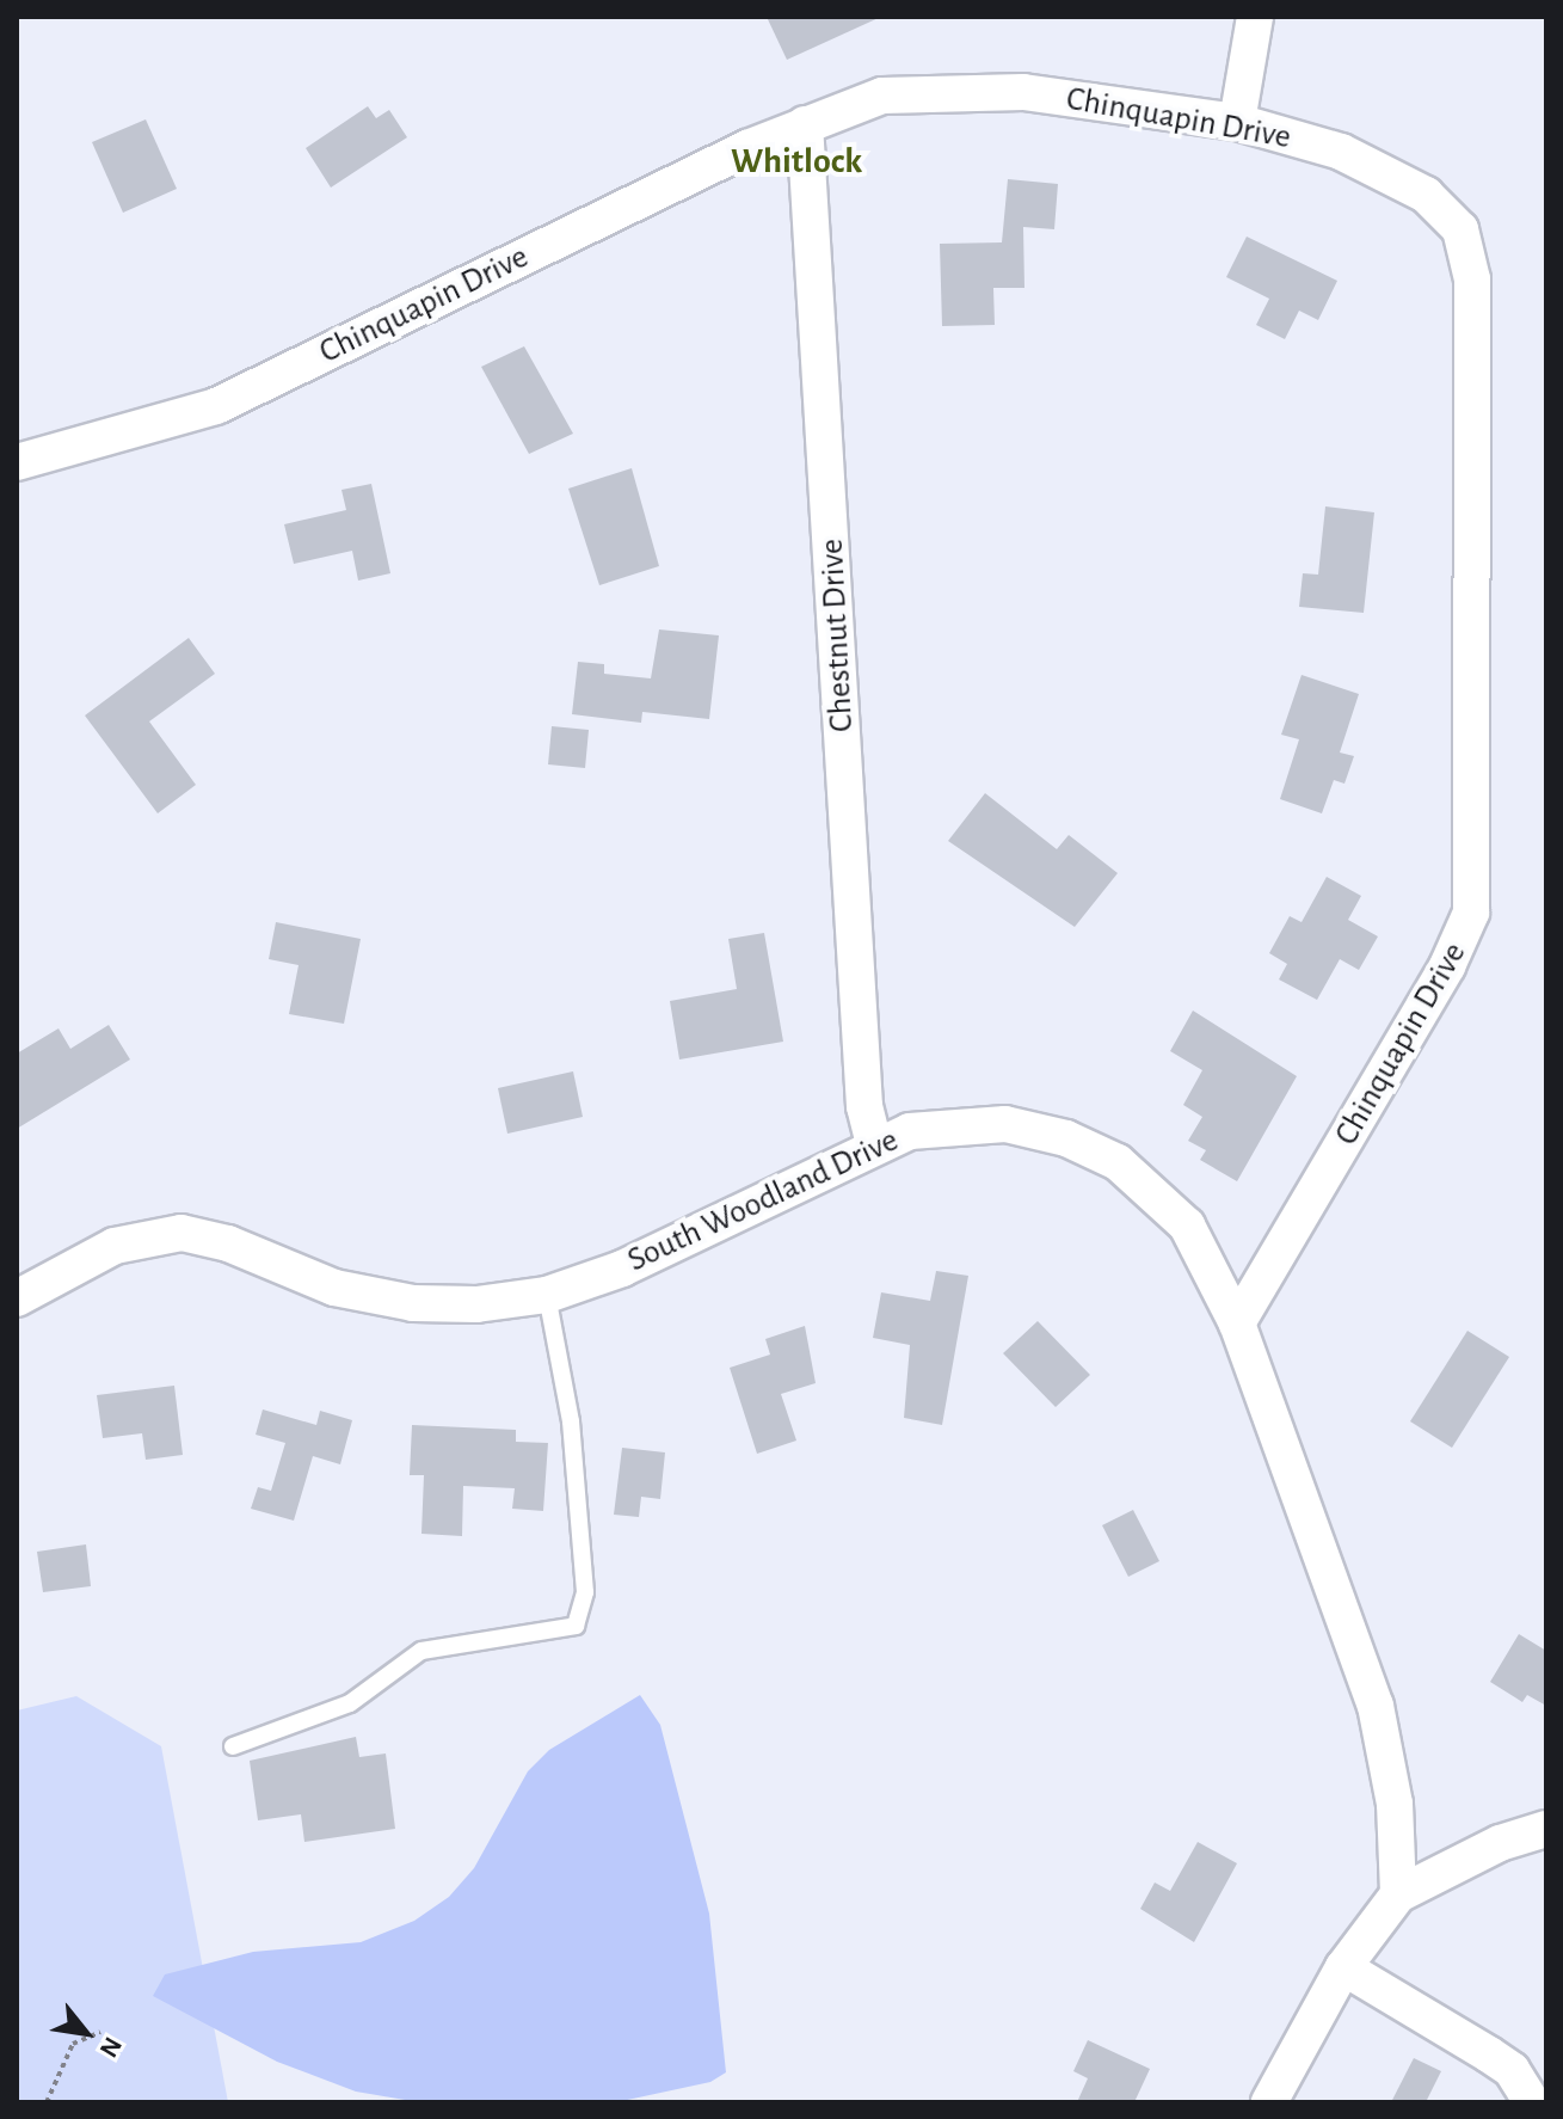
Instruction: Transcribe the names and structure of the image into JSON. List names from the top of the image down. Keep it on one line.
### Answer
{"streets":{"street":["Chinquapin Drive","Chestnut Drive","South Woodland Drive"]},"crossings":[["Chinquapin Drive","Chestnut Drive"],["Chinquapin Drive","South Woodland Drive"],["Chestnut Drive","South Woodland Drive"]],"districts":["Whitlock"],"north":"bottom right"}
